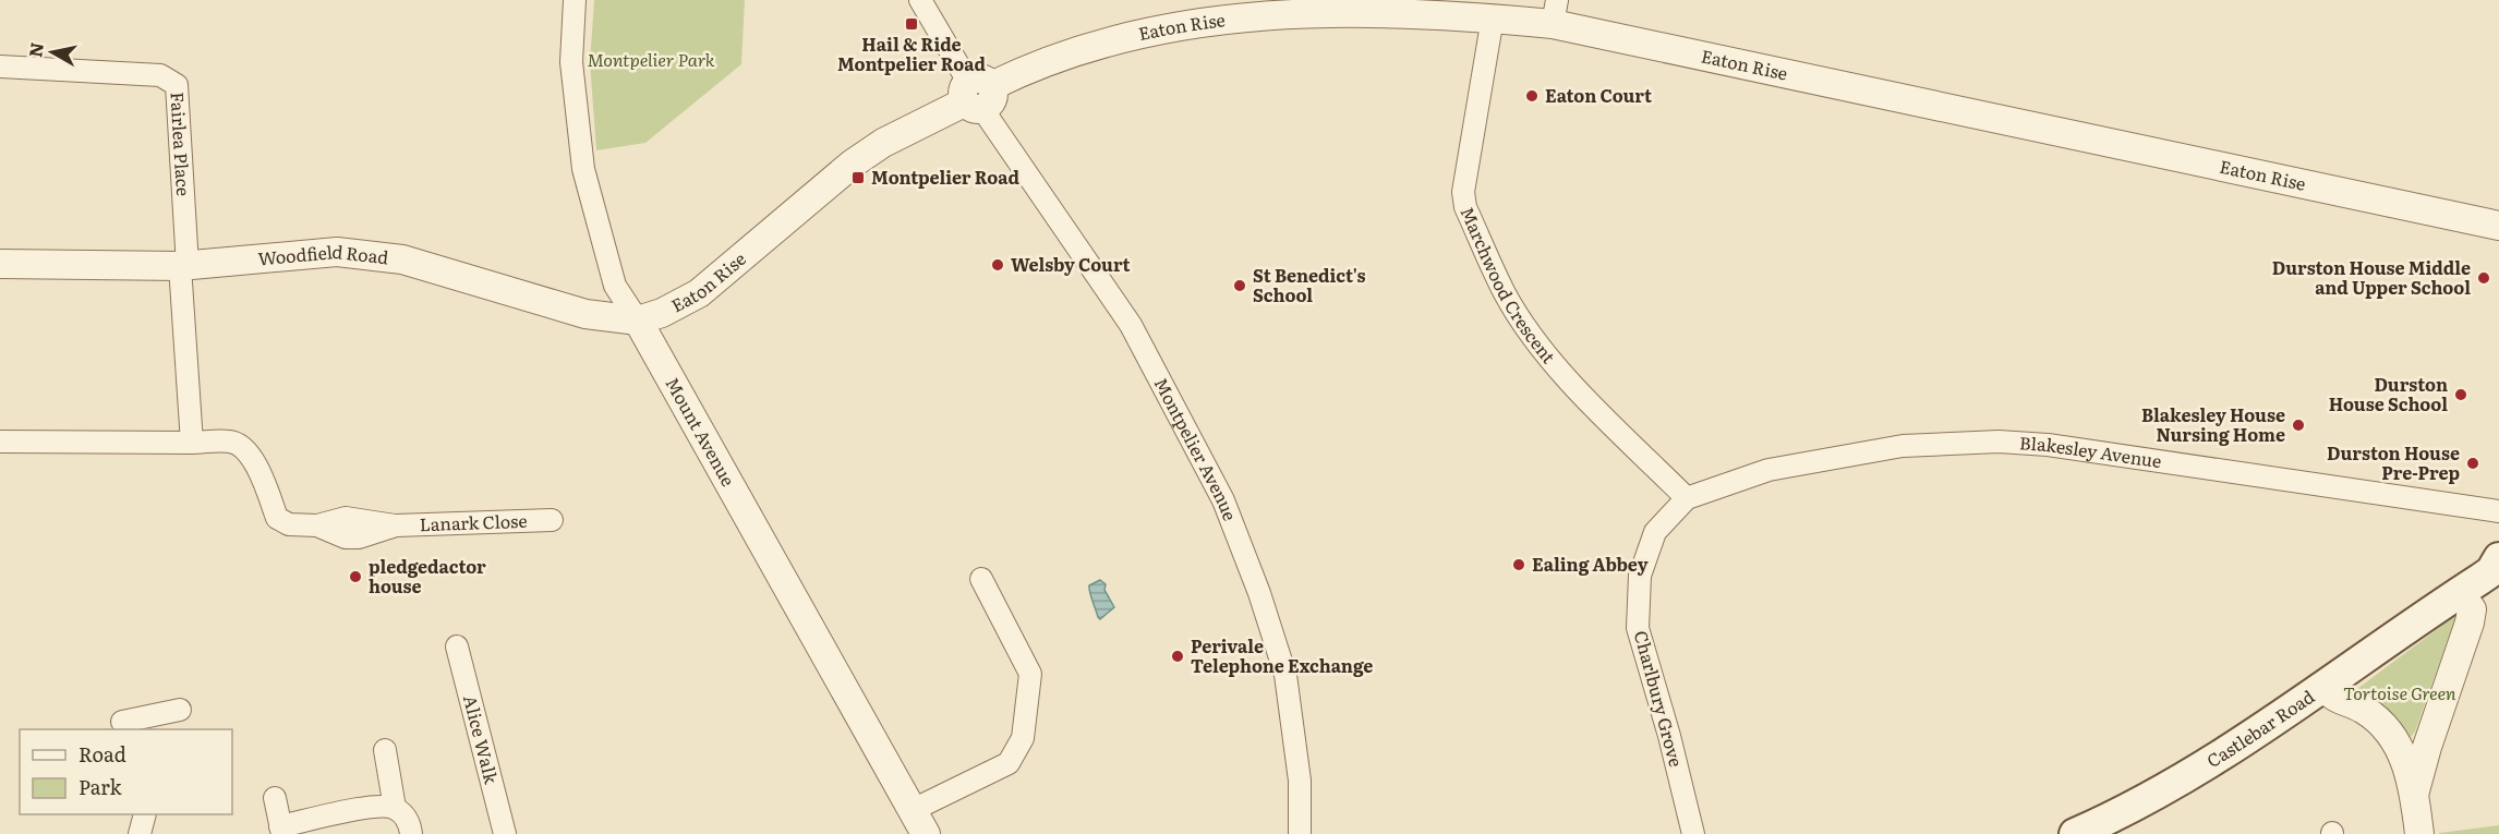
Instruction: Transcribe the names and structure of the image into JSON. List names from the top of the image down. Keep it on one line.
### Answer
{"streets":{"main road":["Castlebar Road"],"street":["Eaton Rise","Fairlea Place","Woodfield Road","Marchwood Crescent","Mount Avenue","Montpelier Avenue","Blakesley Avenue","Lanark Close","Charlbury Grove","Alice Walk"]},"crossings":[["Eaton Rise","Woodfield Road"],["Eaton Rise","Marchwood Crescent"],["Eaton Rise","Mount Avenue"],["Eaton Rise","Montpelier Avenue"],["Fairlea Place","Woodfield Road"],["Woodfield Road","Mount Avenue"],["Marchwood Crescent","Blakesley Avenue"],["Marchwood Crescent","Charlbury Grove"],["Blakesley Avenue","Charlbury Grove"]],"parks":["Montpelier Park","Tortoise Green"],"places":{"transit":["Hail & Ride Montpelier Road","Montpelier Road"],"other":["Eaton Court","Welsby Court","Durston House Middle and Upper School","St Benedict's School","Durston House School","Blakesley House Nursing Home","Durston House Pre-Prep","Ealing Abbey","pledgedactor house","Perivale Telephone Exchange"]},"legend":["Road","Park"],"north":"left"}
